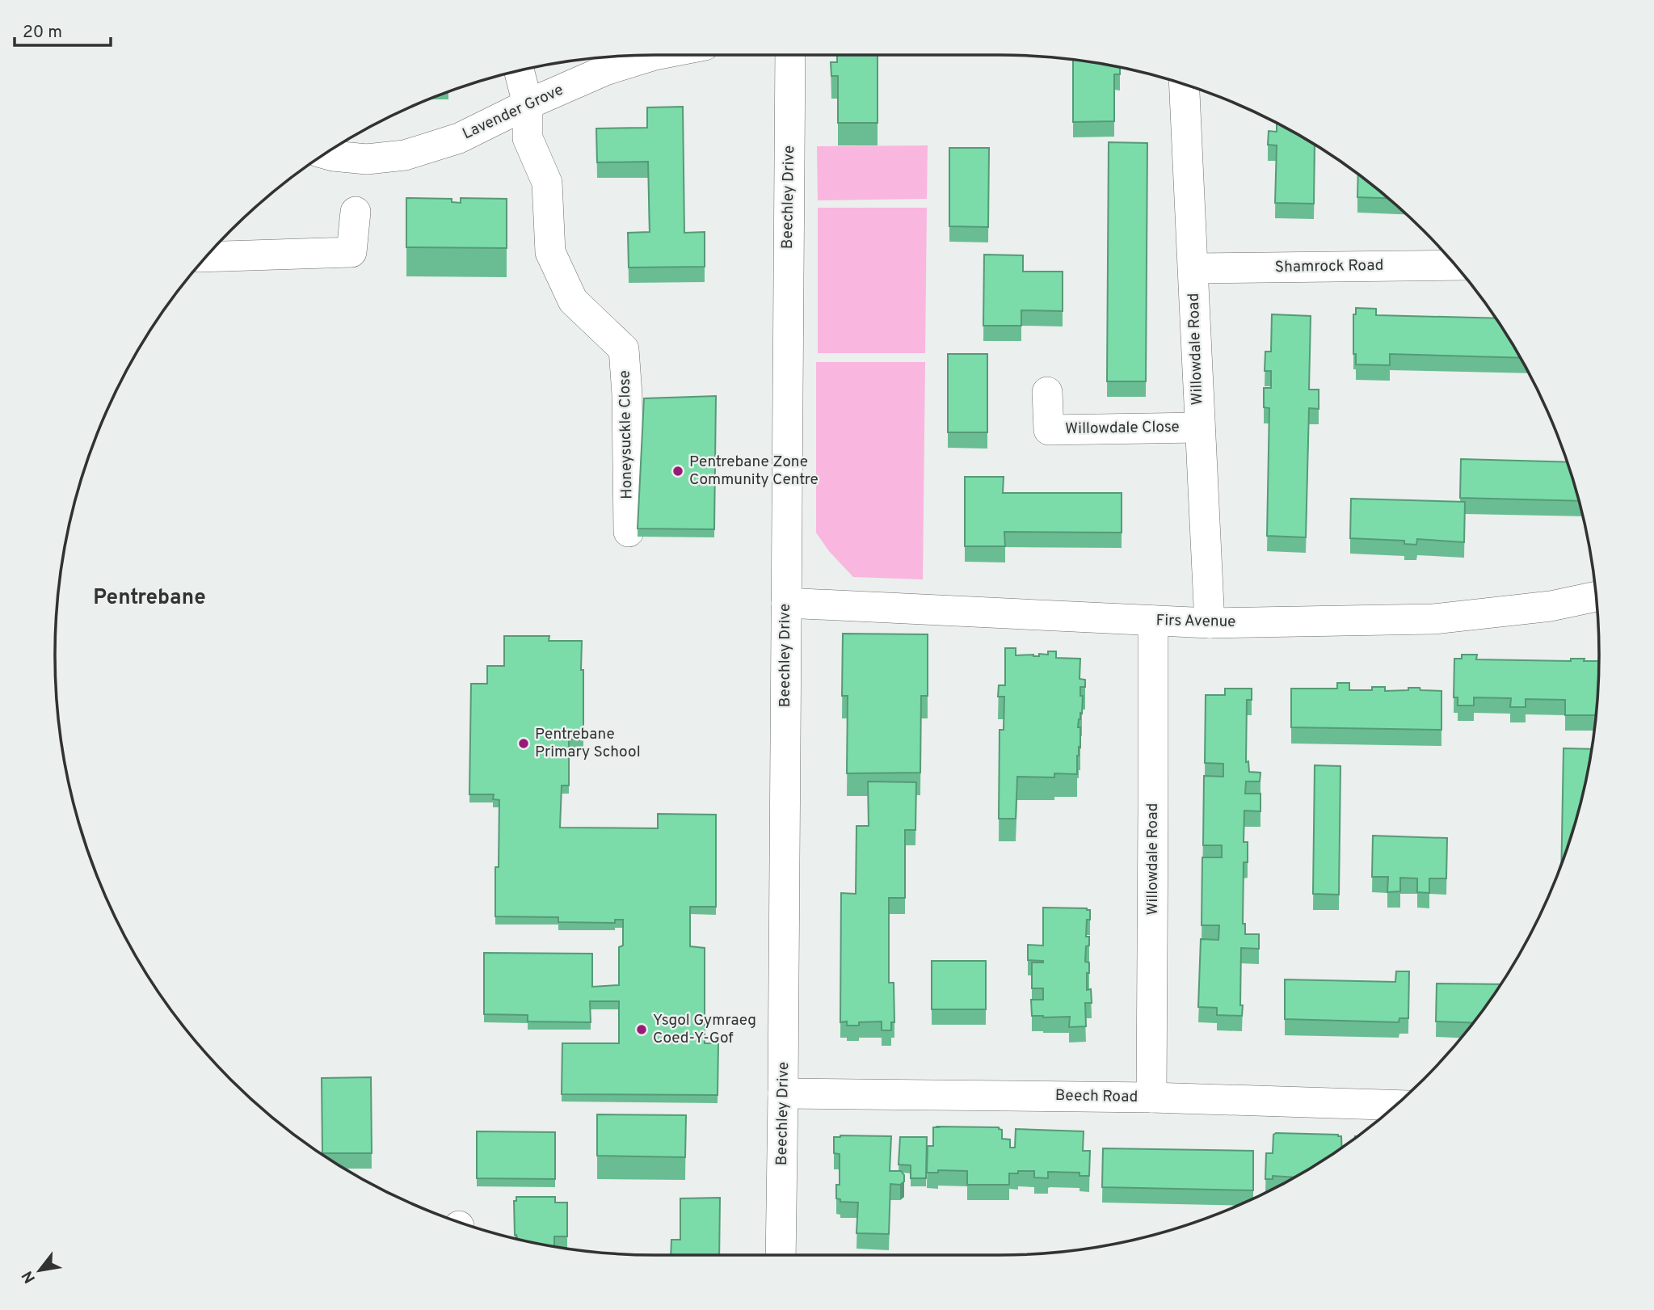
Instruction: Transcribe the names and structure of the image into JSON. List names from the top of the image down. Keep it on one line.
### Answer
{"streets":{"street":["Lavender Grove","Beechley Drive","Shamrock Road","Willowdale Road","Willowdale Close","Honeysuckle Close","Firs Avenue","Beech Road"]},"crossings":[["Lavender Grove","Honeysuckle Close"],["Beechley Drive","Firs Avenue"],["Beechley Drive","Beech Road"],["Shamrock Road","Willowdale Road"],["Willowdale Road","Willowdale Close"],["Willowdale Road","Firs Avenue"],["Willowdale Road","Beech Road"]],"districts":["Pentrebane"],"places":["Pentrebane Zone Community Centre","Pentrebane Primary School","Ysgol Gymraeg Coed-Y-Gof"],"scale_bar":"20 m","north":"bottom left"}
